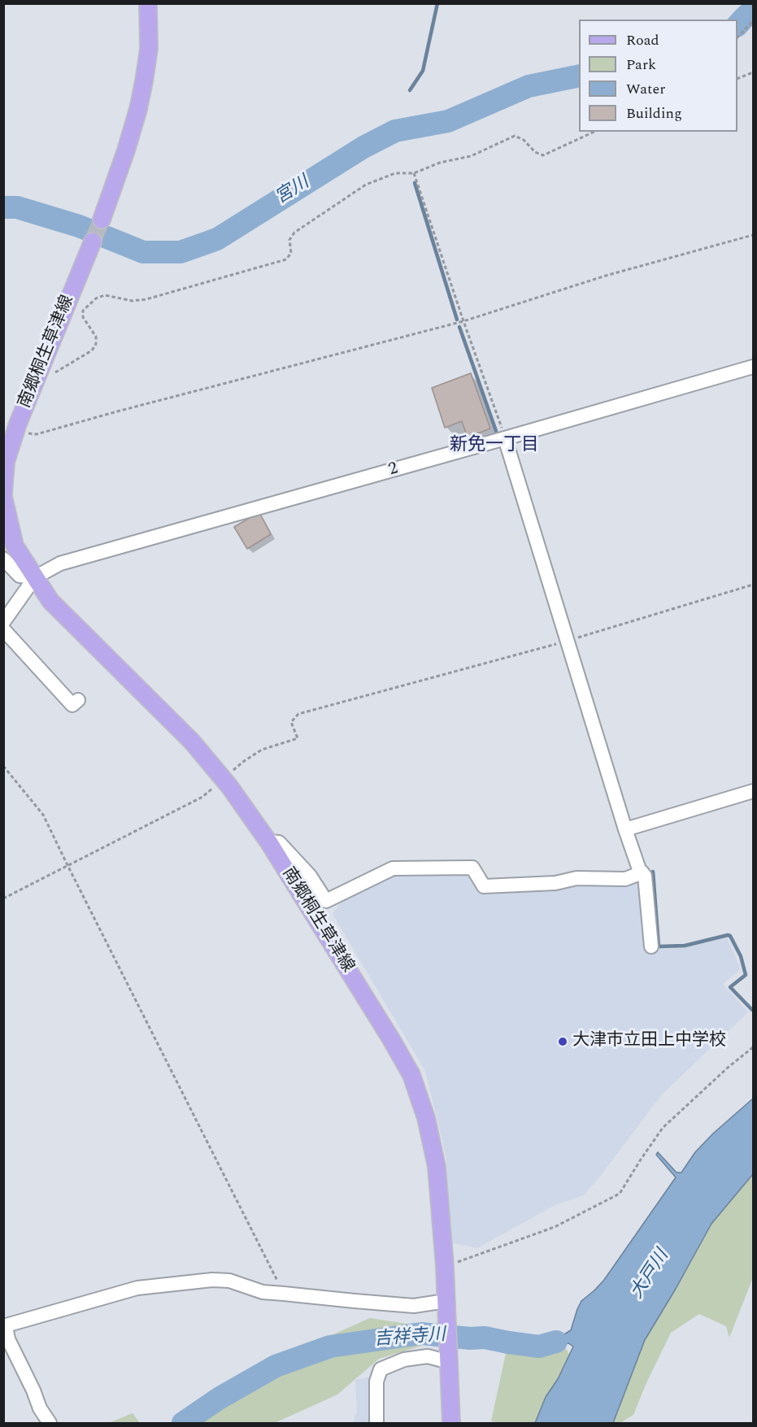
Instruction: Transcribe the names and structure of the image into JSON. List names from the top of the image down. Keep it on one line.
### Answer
{"streets":{"main road":["南郷桐生草津線"],"street":["2"]},"crossings":[["南郷桐生草津線","2"]],"districts":["新免一丁目"],"water":["宮川","大戸川","吉祥寺川"],"places":["大津市立田上中学校"],"legend":["Road","Park","Water","Building"]}
